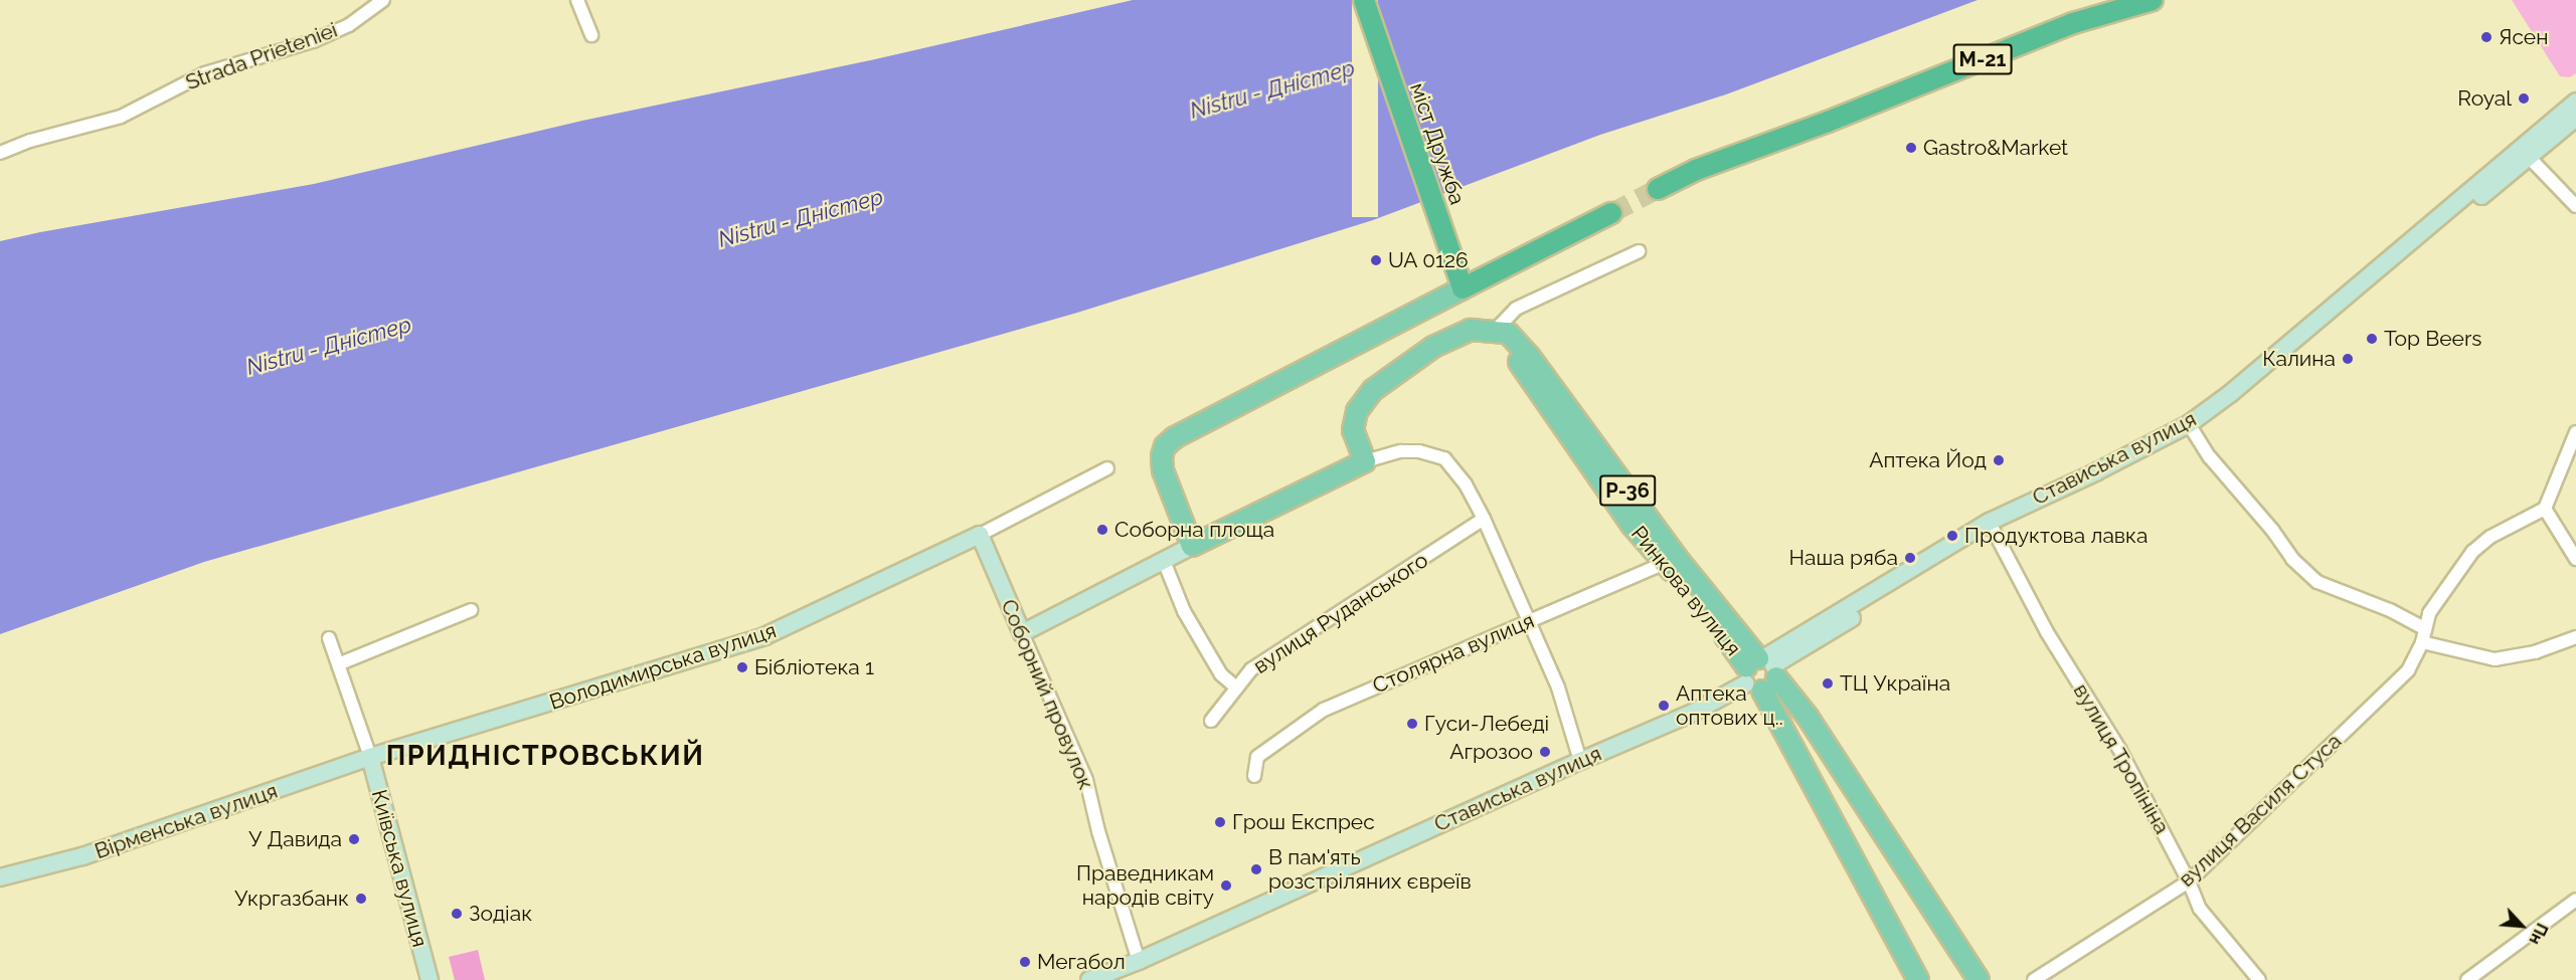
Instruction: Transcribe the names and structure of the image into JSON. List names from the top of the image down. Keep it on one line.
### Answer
{"streets":{"highway":["М-21","міст Дружба"],"main road":["Стависька вулиця","Р-36","Ринкова вулиця","Володимирська вулиця","Соборний провулок","Вірменська вулиця","Київська вулиця"],"street":["Strada Prieteniei","вулиця Руданського","Столярна вулиця","вулиця Тропініна","вулиця Василя Стуса"]},"crossings":[["Стависька вулиця","Ринкова вулиця"],["Стависька вулиця","Соборний провулок"],["Стависька вулиця","вулиця Тропініна"],["Р-36","Ринкова вулиця"],["Ринкова вулиця","Столярна вулиця"],["Володимирська вулиця","Соборний провулок"],["Володимирська вулиця","Вірменська вулиця"],["Володимирська вулиця","Київська вулиця"],["вулиця Тропініна","вулиця Василя Стуса"],["Вірменська вулиця","Київська вулиця"]],"districts":["ПРИДНІСТРОВСЬКИЙ"],"water":["Nistru - Дністер"],"places":["Ясен","Royal","Gastro&Market","UA 0126","Top Beers","Калина","Аптека Йод","Соборна площа","Продуктова лавка","Наша ряба","Бібліотека 1","ТЦ Україна","Аптека оптових ц..","Гуси-Лебеді","Агрозоо","Грош Експрес","У Давида","В пам'ять розстріляних євреїв","Праведникам народів світу","Укргазбанк","Зодіак","Мегабол"],"north":"bottom right"}
